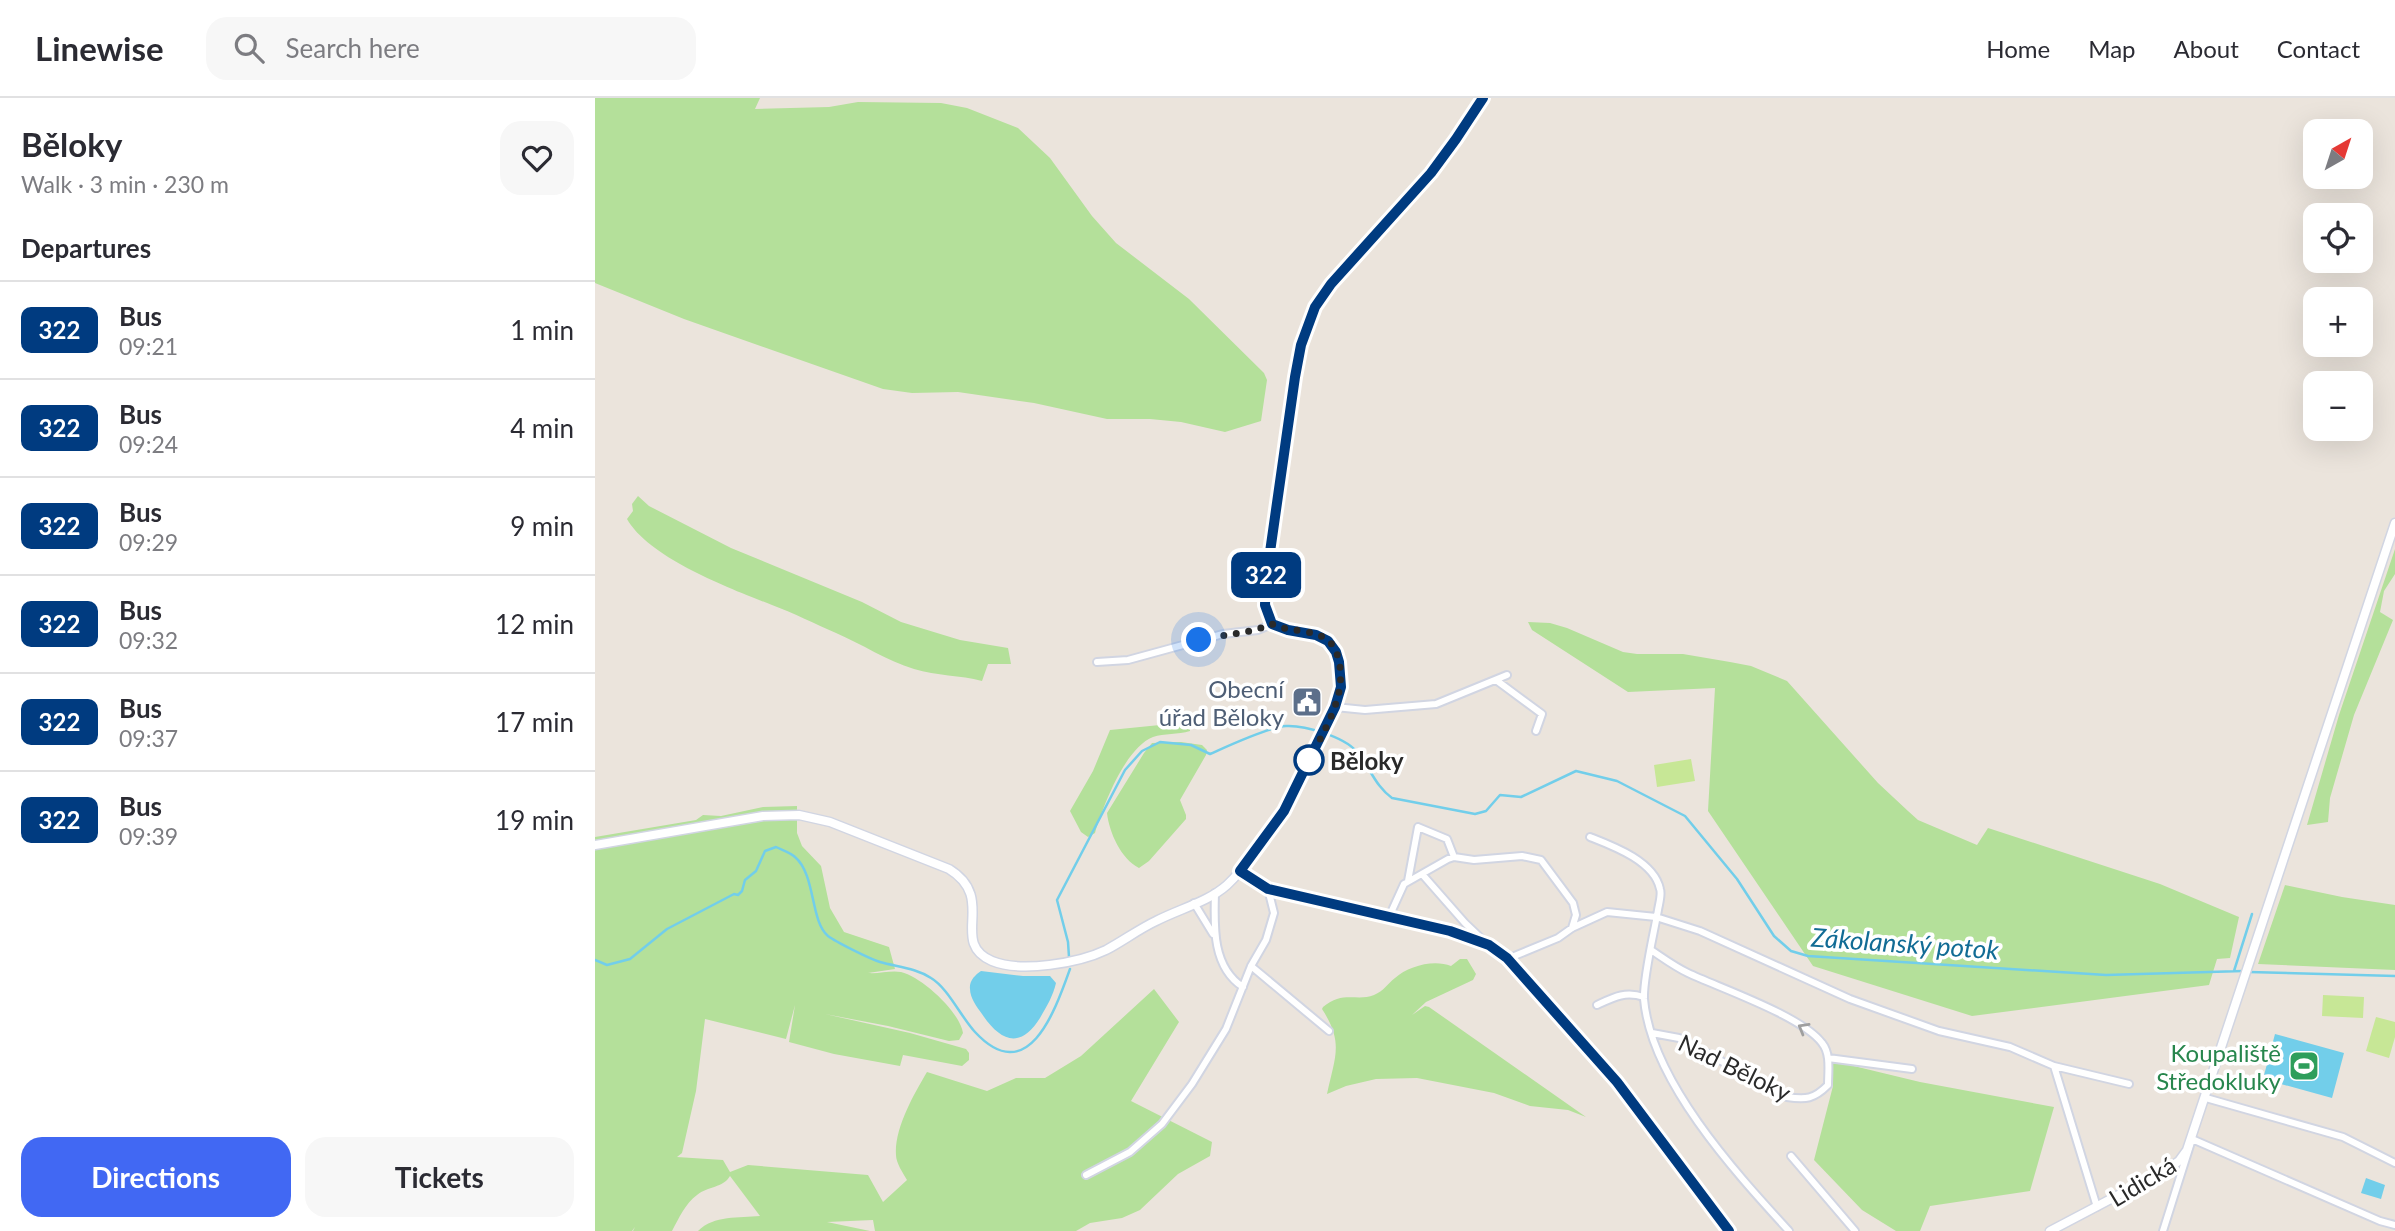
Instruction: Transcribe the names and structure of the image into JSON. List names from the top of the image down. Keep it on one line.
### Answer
{"streets":{"street":["Nad Běloky","Lidická"]},"water":["Zákolanský potok"],"places":{"public building":["Obecní úřad Běloky"],"other":["Běloky"],"sports":["Koupaliště Středokluky"]},"lines":["bus line 322"],"north":"top right","page":{"header":"Linewise","search":"Search here","nav":["Home","Map","About","Contact"],"heading":[["Běloky","Walk · 3 min · 230 m"],"Departures"],"on_map":"322","map_buttons":["+","−"],"list":[{"mark":"322","name":"Bus","note":"09:21","value":"1 min"},{"mark":"322","name":"Bus","note":"09:24","value":"4 min"},{"mark":"322","name":"Bus","note":"09:29","value":"9 min"},{"mark":"322","name":"Bus","note":"09:32","value":"12 min"},{"mark":"322","name":"Bus","note":"09:37","value":"17 min"},{"mark":"322","name":"Bus","note":"09:39","value":"19 min"}],"buttons":["Directions","Tickets"]}}
